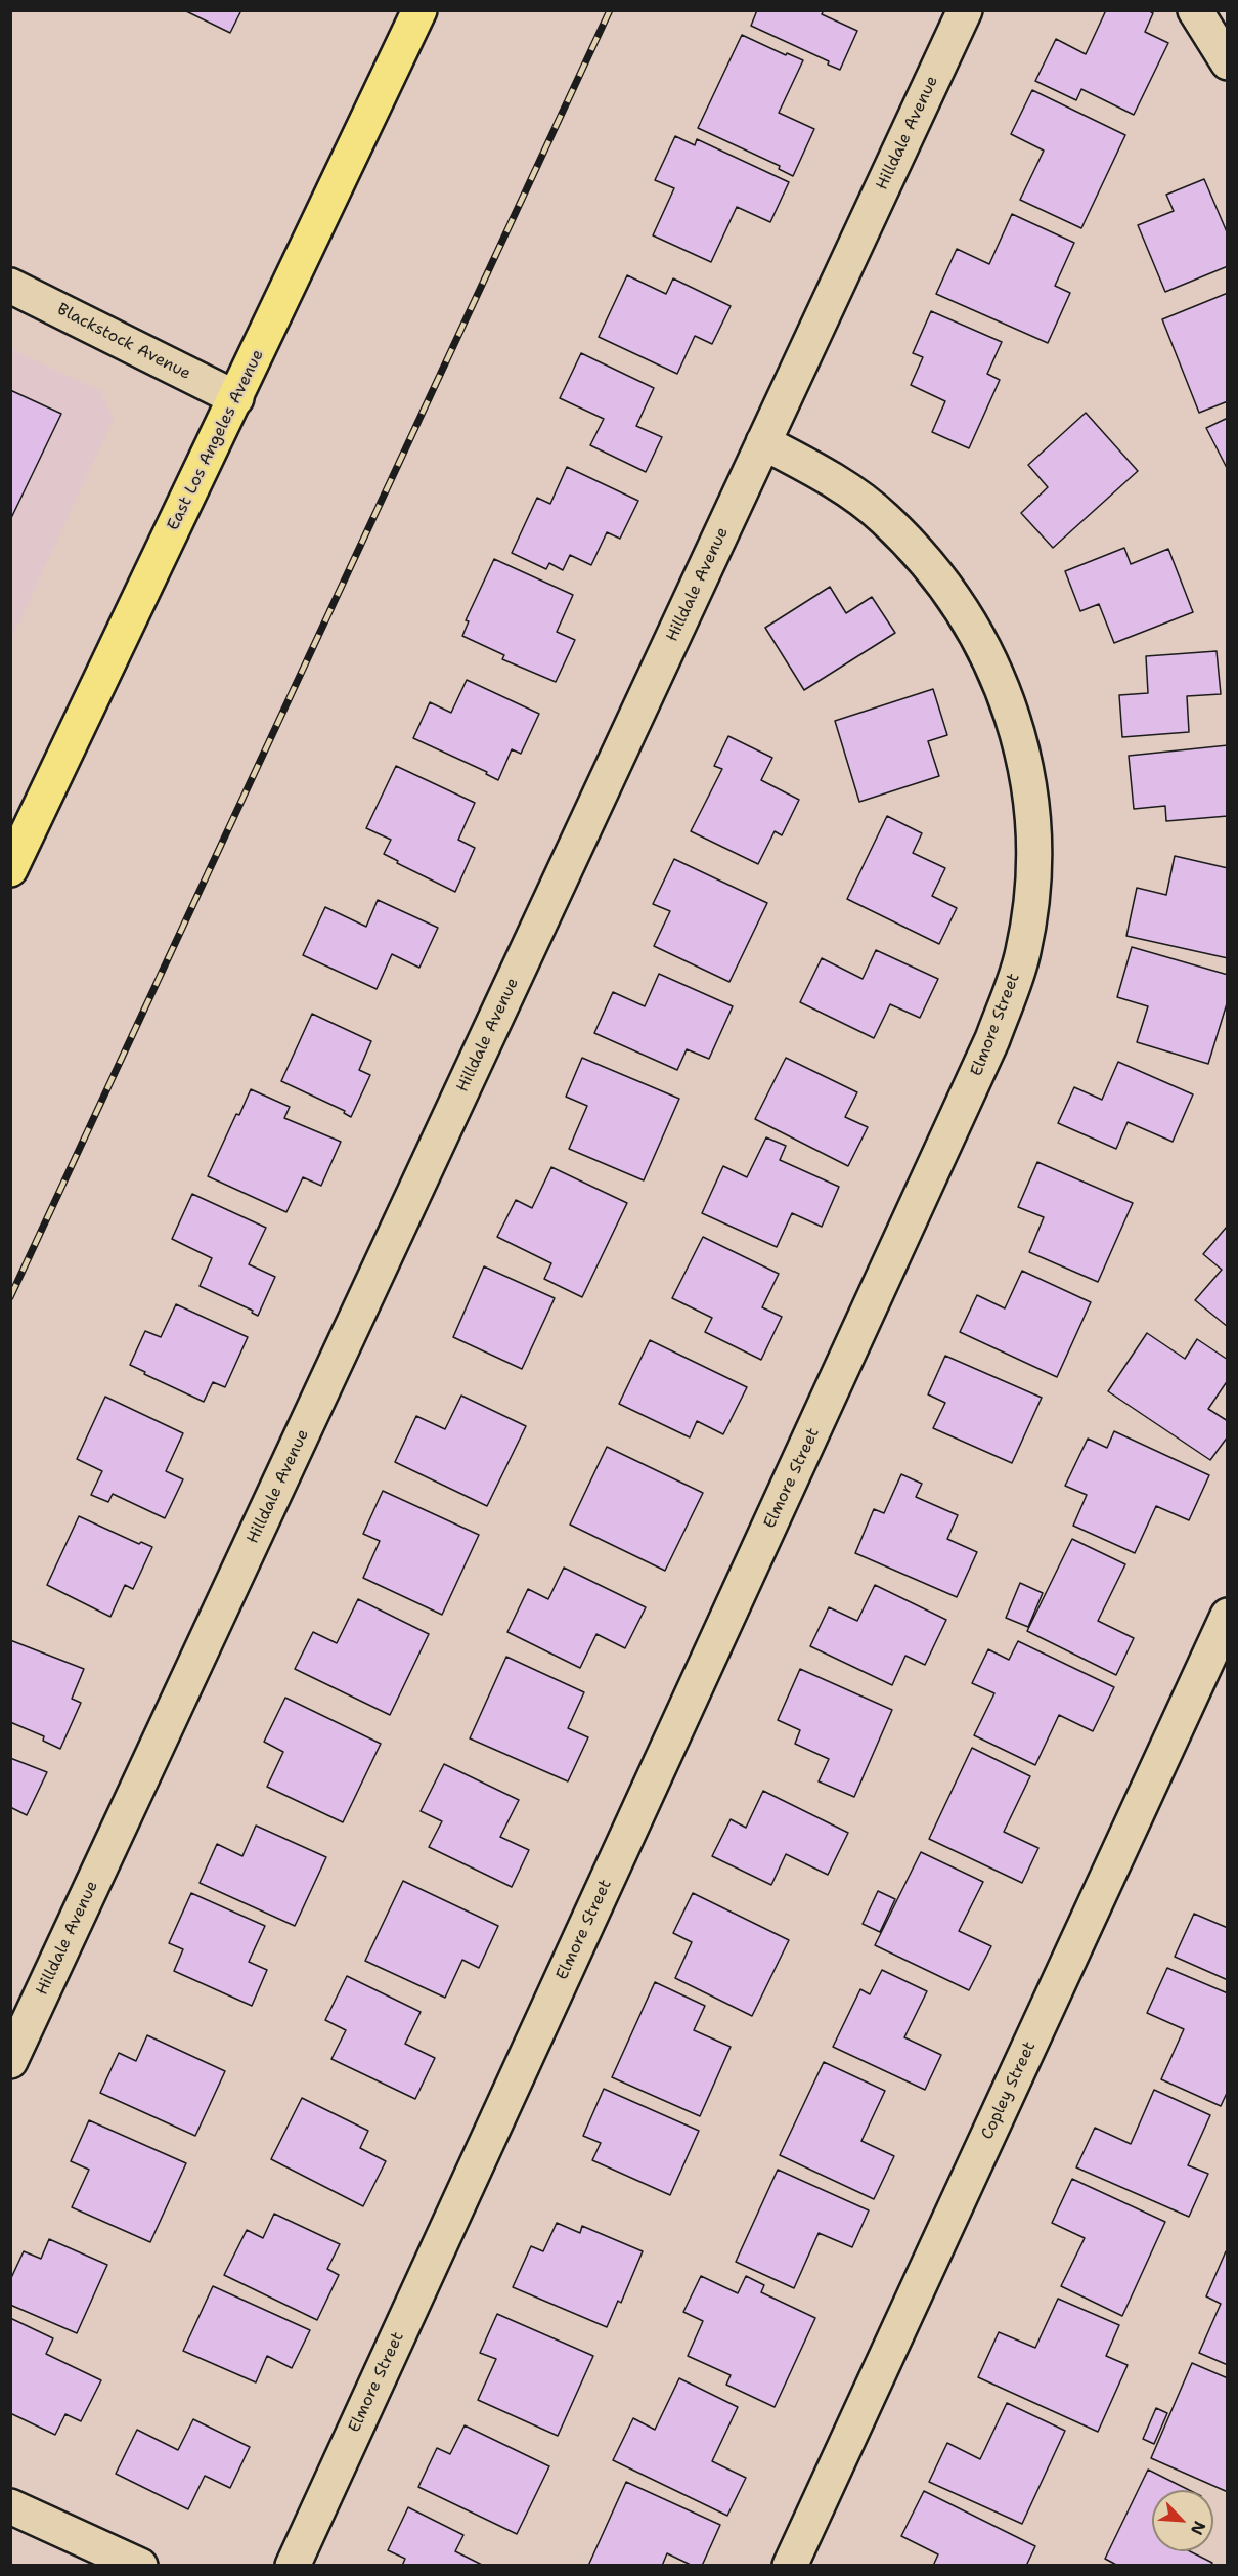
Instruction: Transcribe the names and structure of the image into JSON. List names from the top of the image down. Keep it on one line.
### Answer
{"streets":{"main road":["East Los Angeles Avenue"],"street":["Hilldale Avenue","Blackstock Avenue","Elmore Street","Copley Street"]},"crossings":[["Hilldale Avenue","Elmore Street"],["Blackstock Avenue","East Los Angeles Avenue"]],"north":"bottom right"}
